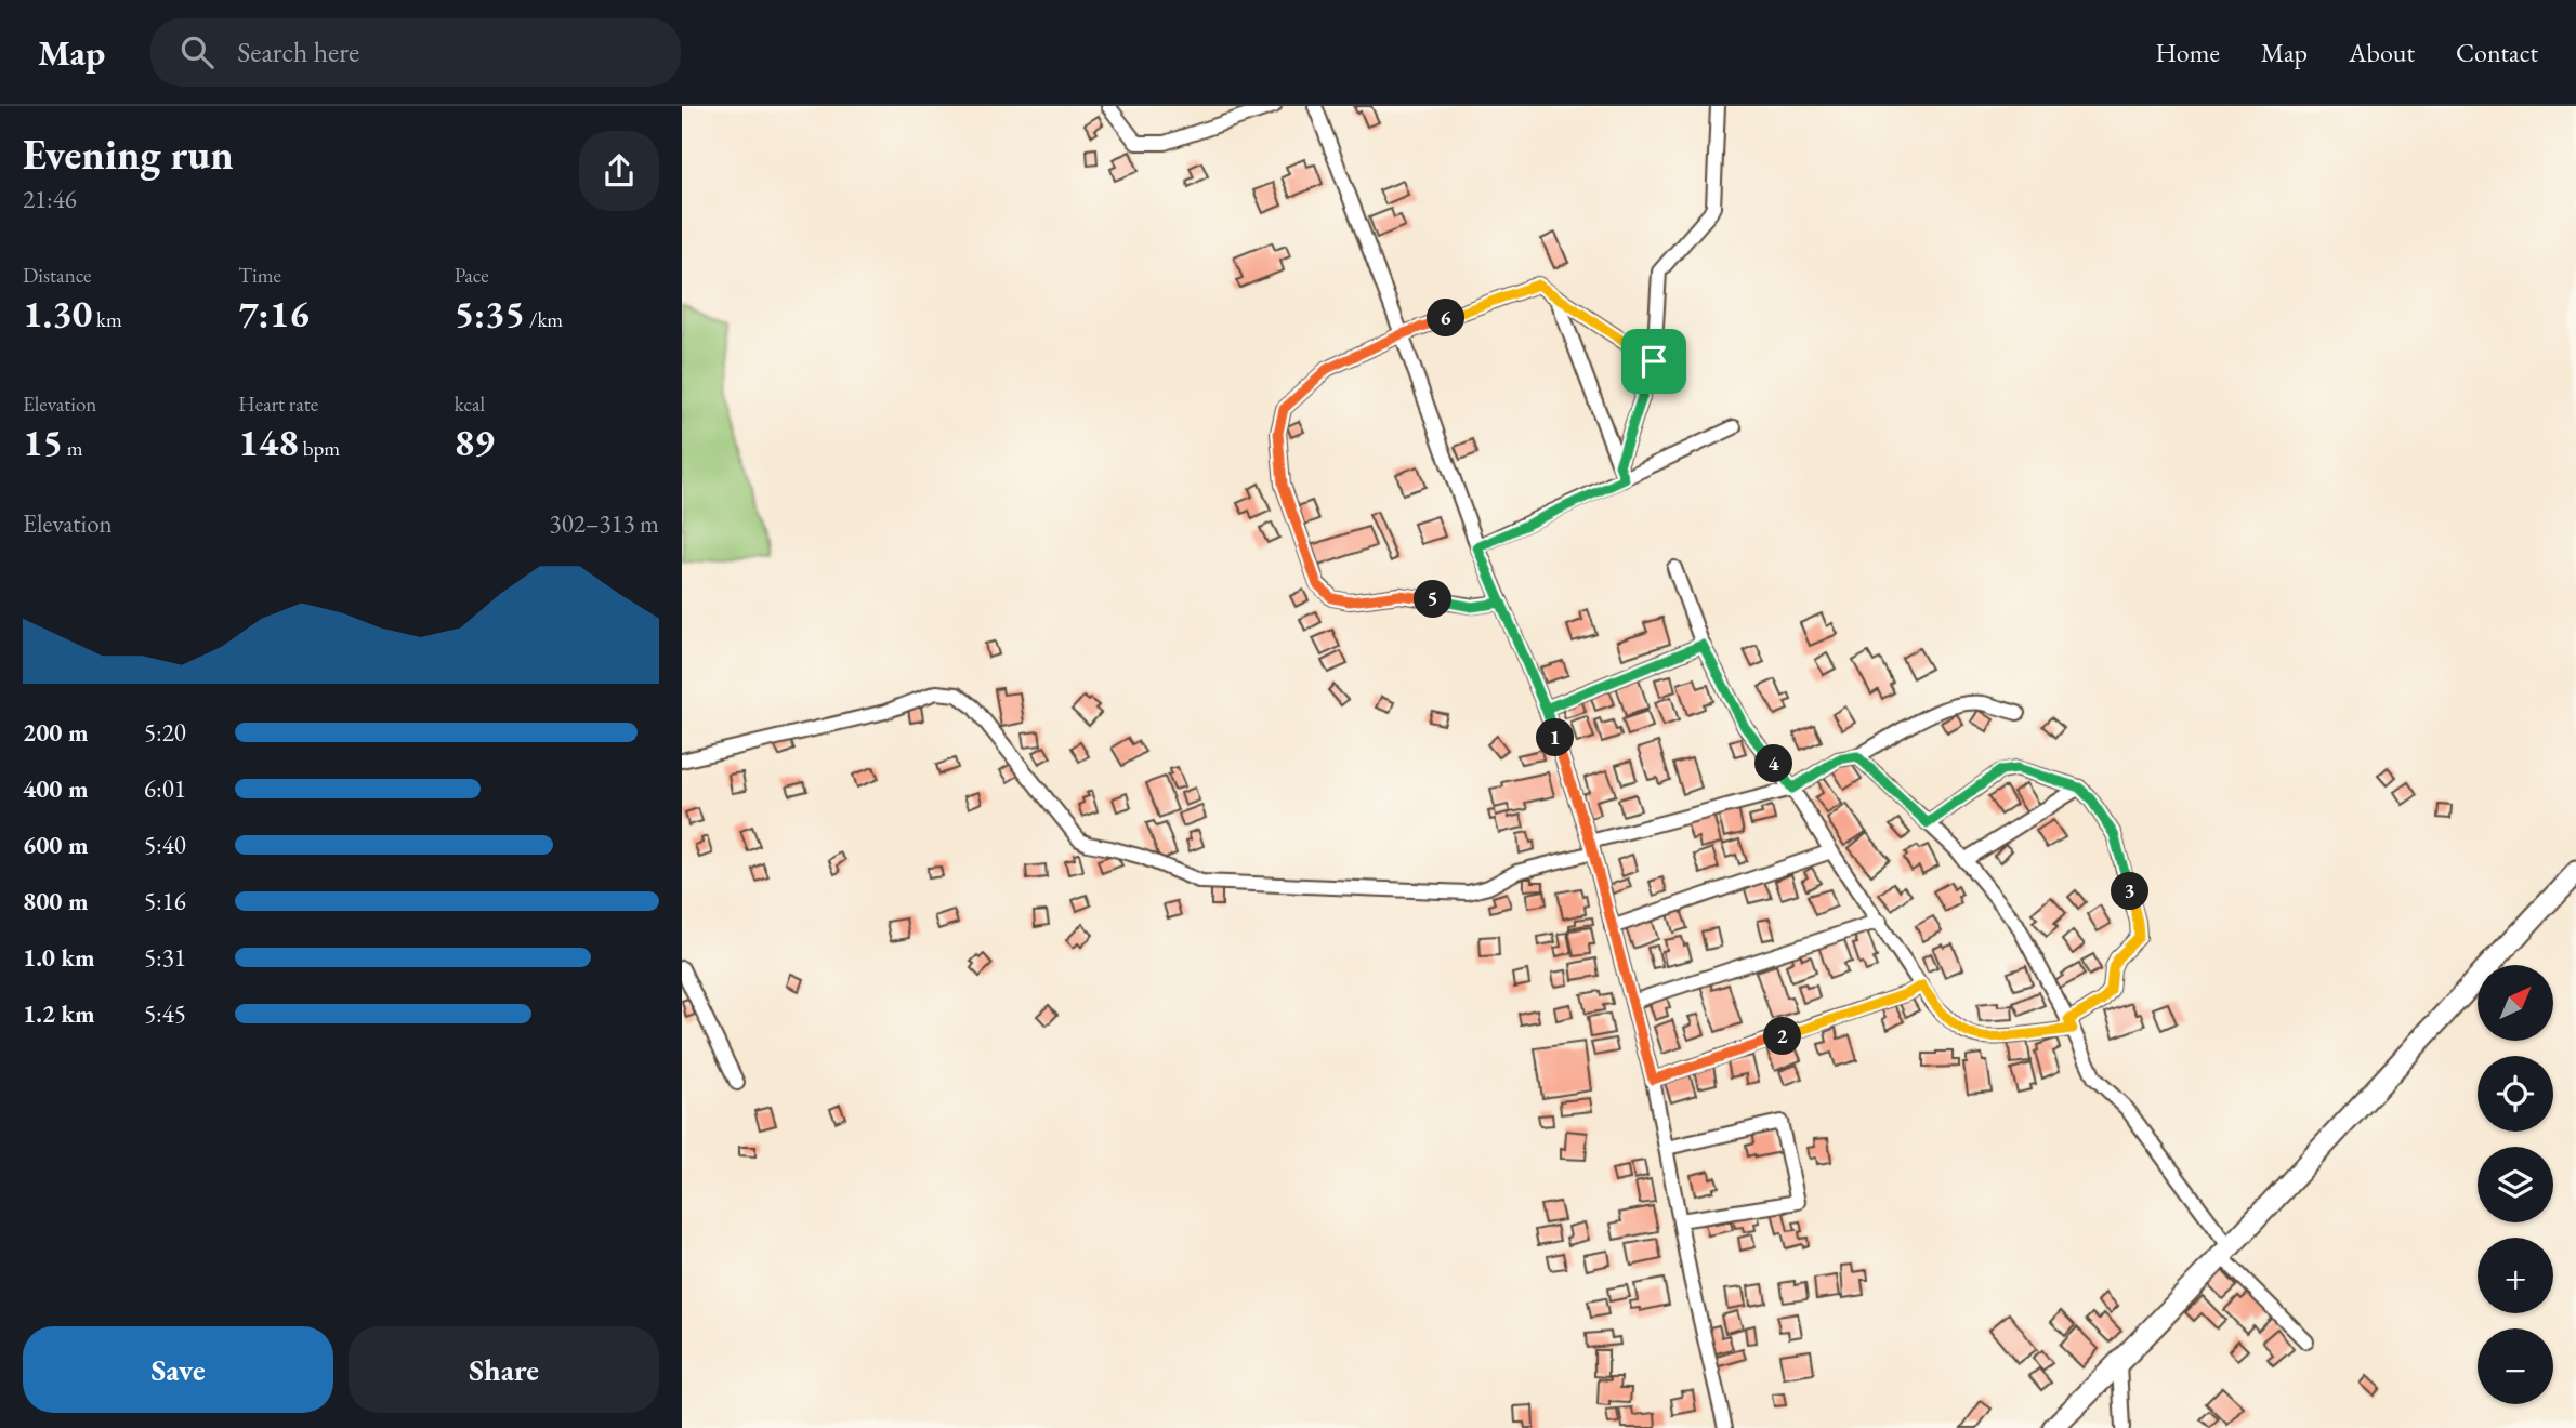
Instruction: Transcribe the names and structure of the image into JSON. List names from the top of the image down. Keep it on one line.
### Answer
{"north":"top right","page":{"header":"Map","search":"Search here","nav":["Home","Map","About","Contact"],"heading":["Evening run","21:46"],"stats":[["Distance","1.30 km"],["Time","7:16"],["Pace","5:35 /km"],["Elevation","15 m"],["Heart rate","148 bpm"],["kcal","89"]],"pins":["6","5","1","4","3","2"],"chart":["Elevation","302–313 m"],"list":[{"name":"200 m","note":"5:20"},{"name":"400 m","note":"6:01"},{"name":"600 m","note":"5:40"},{"name":"800 m","note":"5:16"},{"name":"1.0 km","note":"5:31"},{"name":"1.2 km","note":"5:45"}],"map_buttons":["+","−"],"buttons":["Save","Share"]}}
